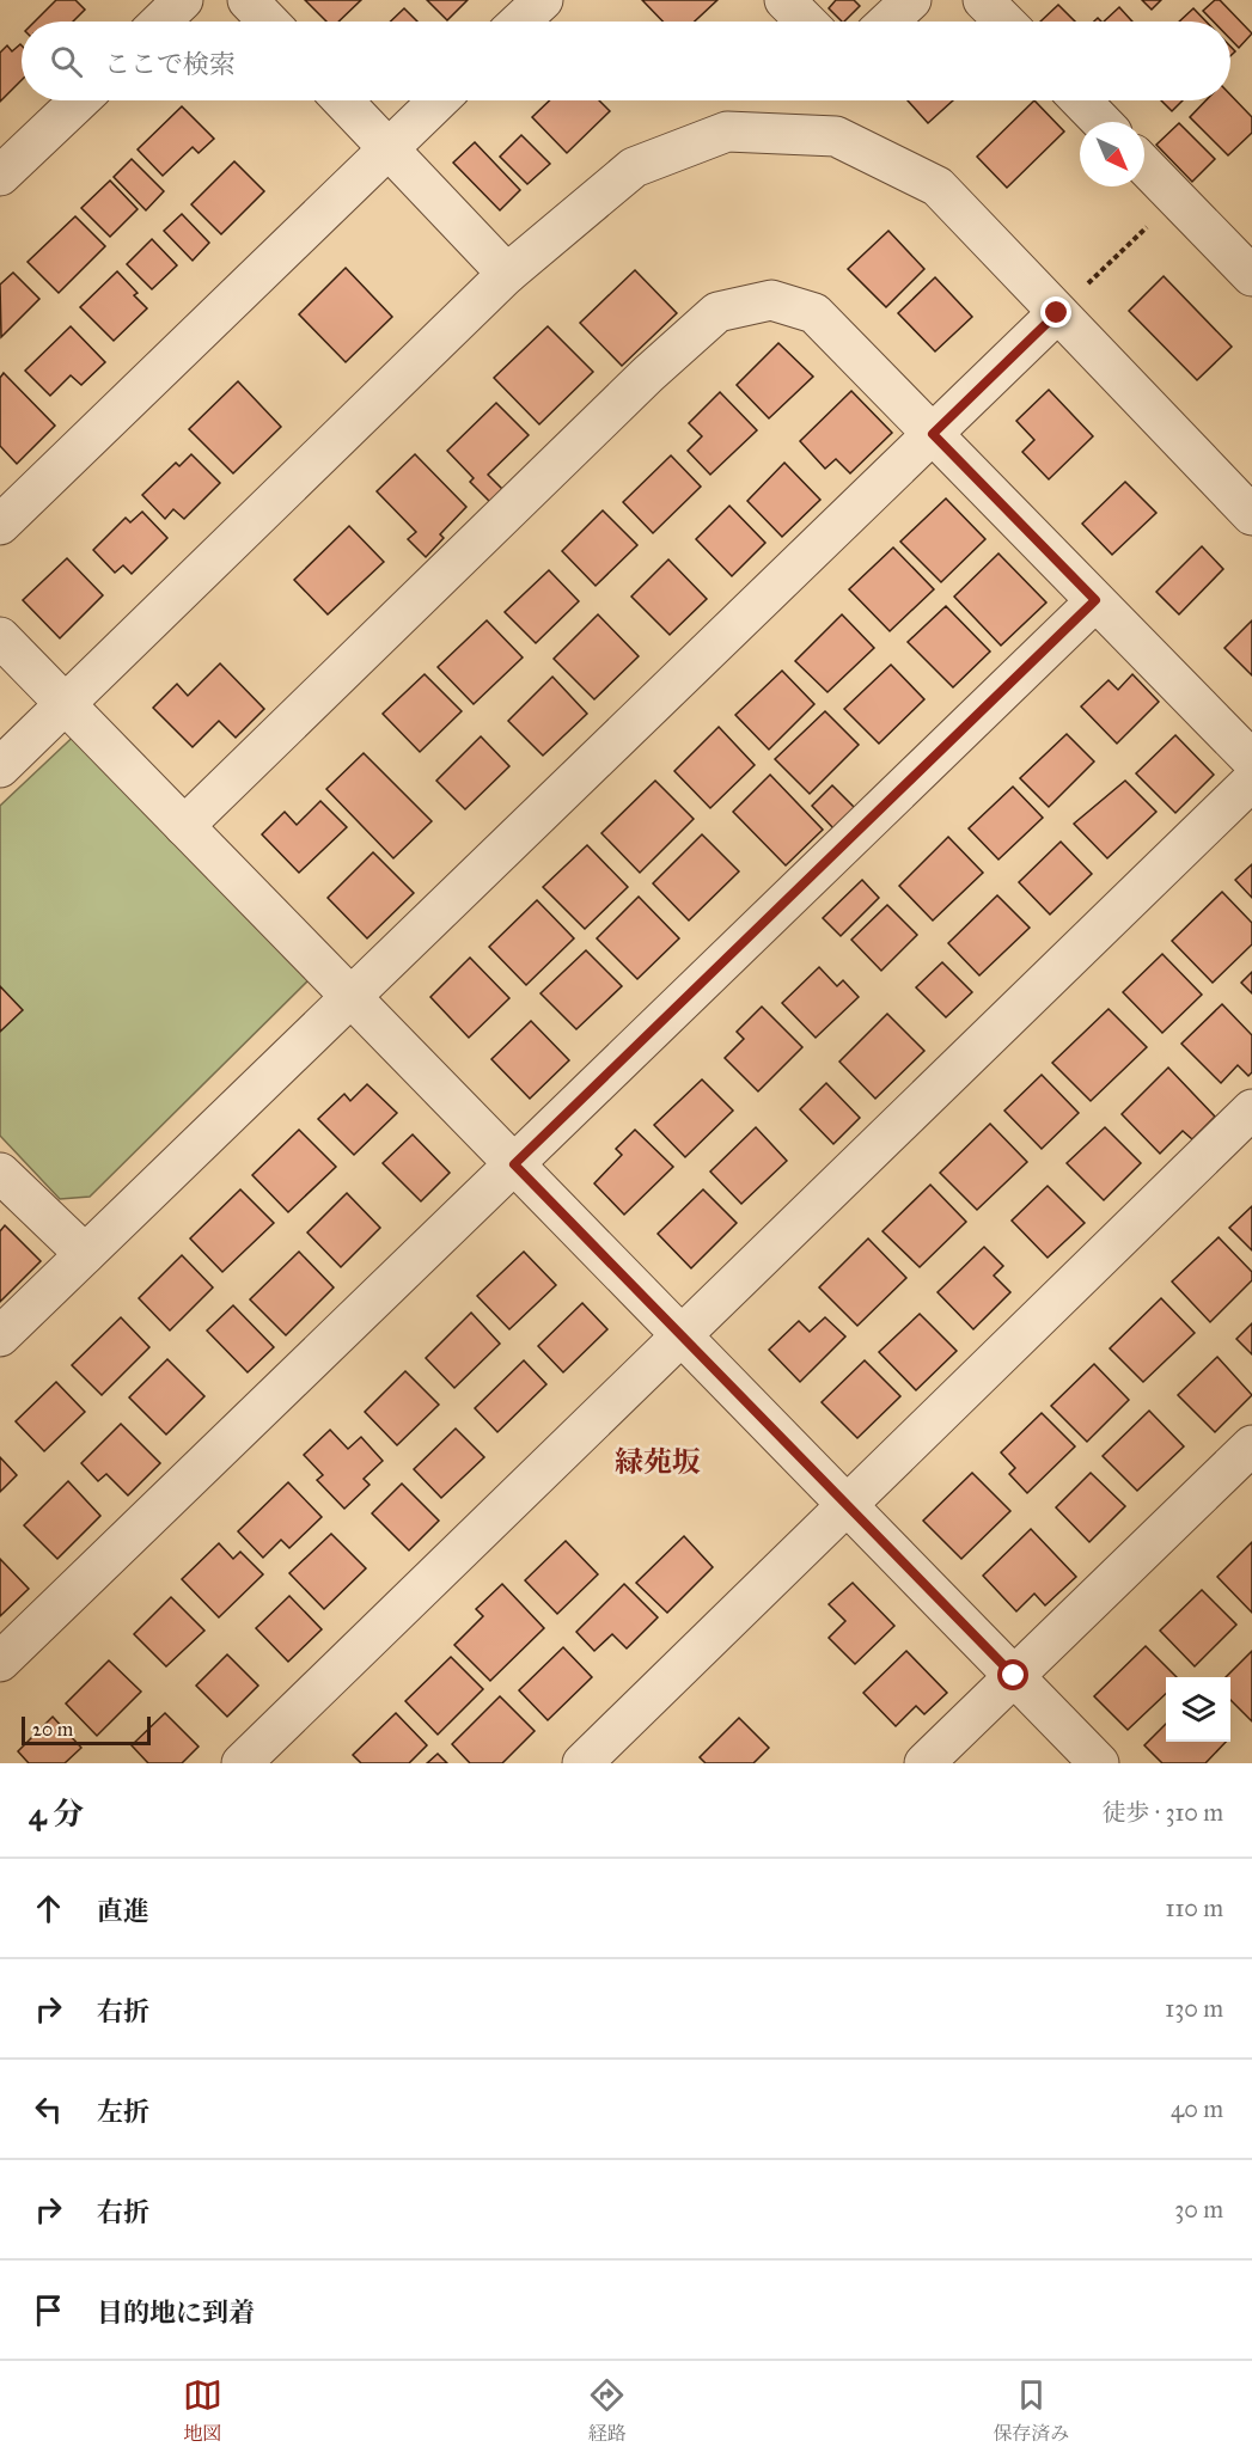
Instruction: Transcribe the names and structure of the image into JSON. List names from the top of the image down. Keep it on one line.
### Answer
{"districts":["緑苑坂"],"scale_bar":"20 m","north":"bottom right","page":{"search":"ここで検索","scale":"20 m","heading":["4 分","徒歩 · 310 m"],"list":[["直進","110 m"],["右折","130 m"],["左折","40 m"],["右折","30 m"],"目的地に到着"],"nav":["地図","経路","保存済み"]}}
